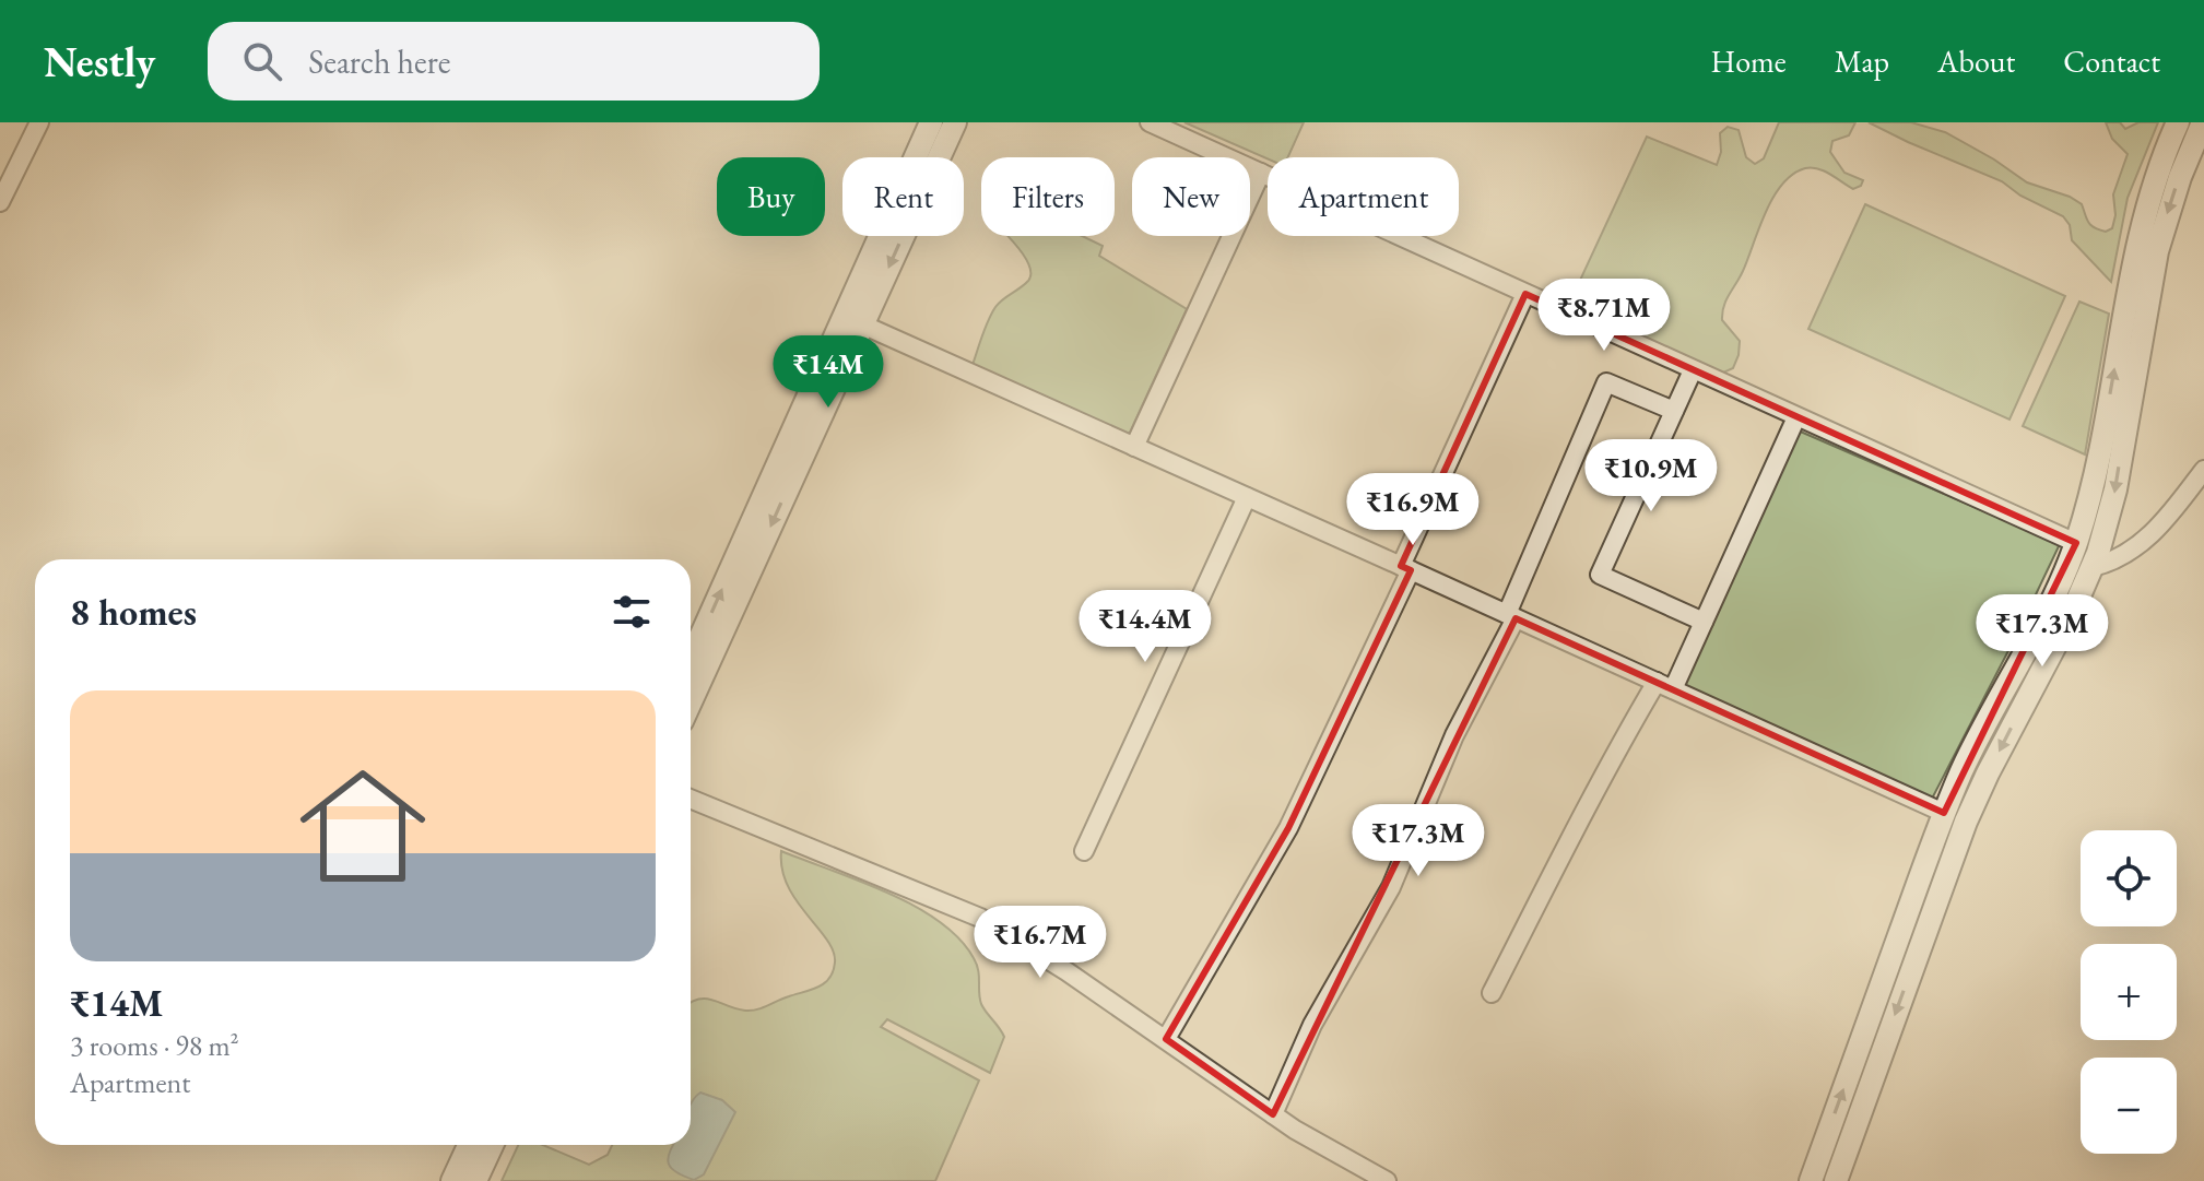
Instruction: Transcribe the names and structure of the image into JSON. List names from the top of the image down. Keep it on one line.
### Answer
{"page":{"header":"Nestly","search":"Search here","nav":["Home","Map","About","Contact"],"chip":["Buy","Rent","Filters","New","Apartment"],"price":["₹8.71M","₹14M","₹10.9M","₹16.9M","₹14.4M","₹17.3M","₹17.3M","₹16.7M"],"heading":"8 homes","list":[{"name":"₹14M","note":"3 rooms · 98 m² · Apartment"}],"map_buttons":["+","−"]}}
